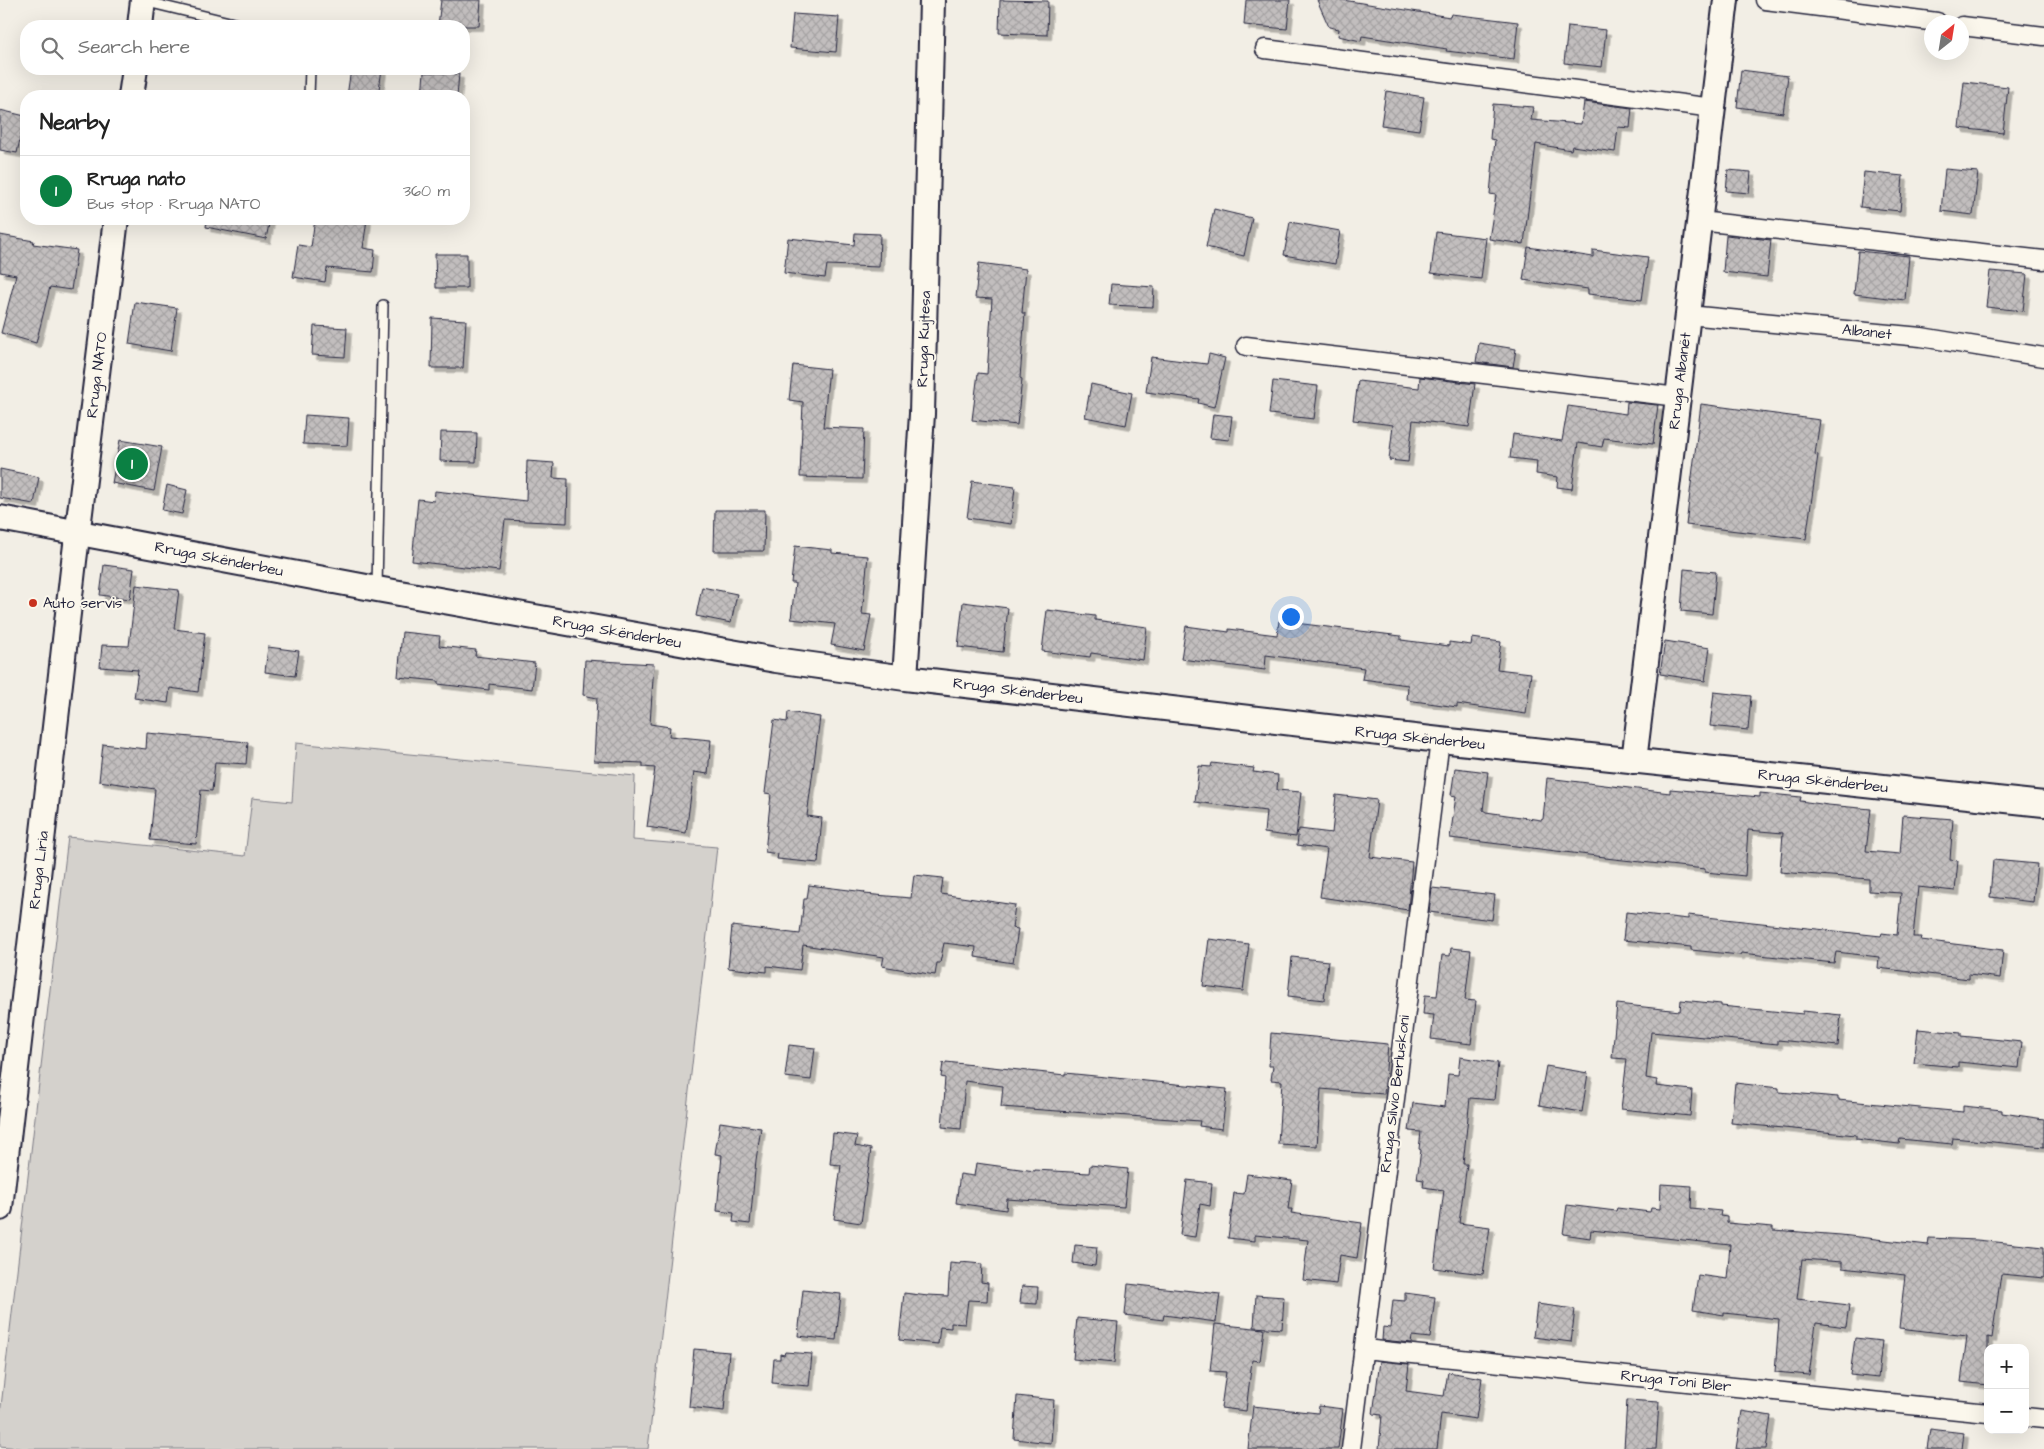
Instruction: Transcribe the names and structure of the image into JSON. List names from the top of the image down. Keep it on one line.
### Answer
{"streets":{"main road":["Rruga Kujtesa","Rruga NATO","Rruga Albanët","Rruga Skënderbeu","Rruga Liria"],"street":["Albanet","Rruga Silvio Berluskoni","Rruga Toni Bler"]},"crossings":[["Albanet","Rruga Albanët"],["Rruga Kujtesa","Rruga Skënderbeu"],["Rruga NATO","Rruga Skënderbeu"],["Rruga NATO","Rruga Liria"],["Rruga Albanët","Rruga Skënderbeu"],["Rruga Skënderbeu","Rruga Liria"],["Rruga Skënderbeu","Rruga Silvio Berluskoni"],["Rruga Silvio Berluskoni","Rruga Toni Bler"]],"places":["Auto servis"],"north":"top right","page":{"search":"Search here","heading":"Nearby","list":[{"mark":"1","name":"Rruga nato","note":"Bus stop · Rruga NATO","value":"360 m"}],"pins":"1","map_buttons":["+","−"]}}
